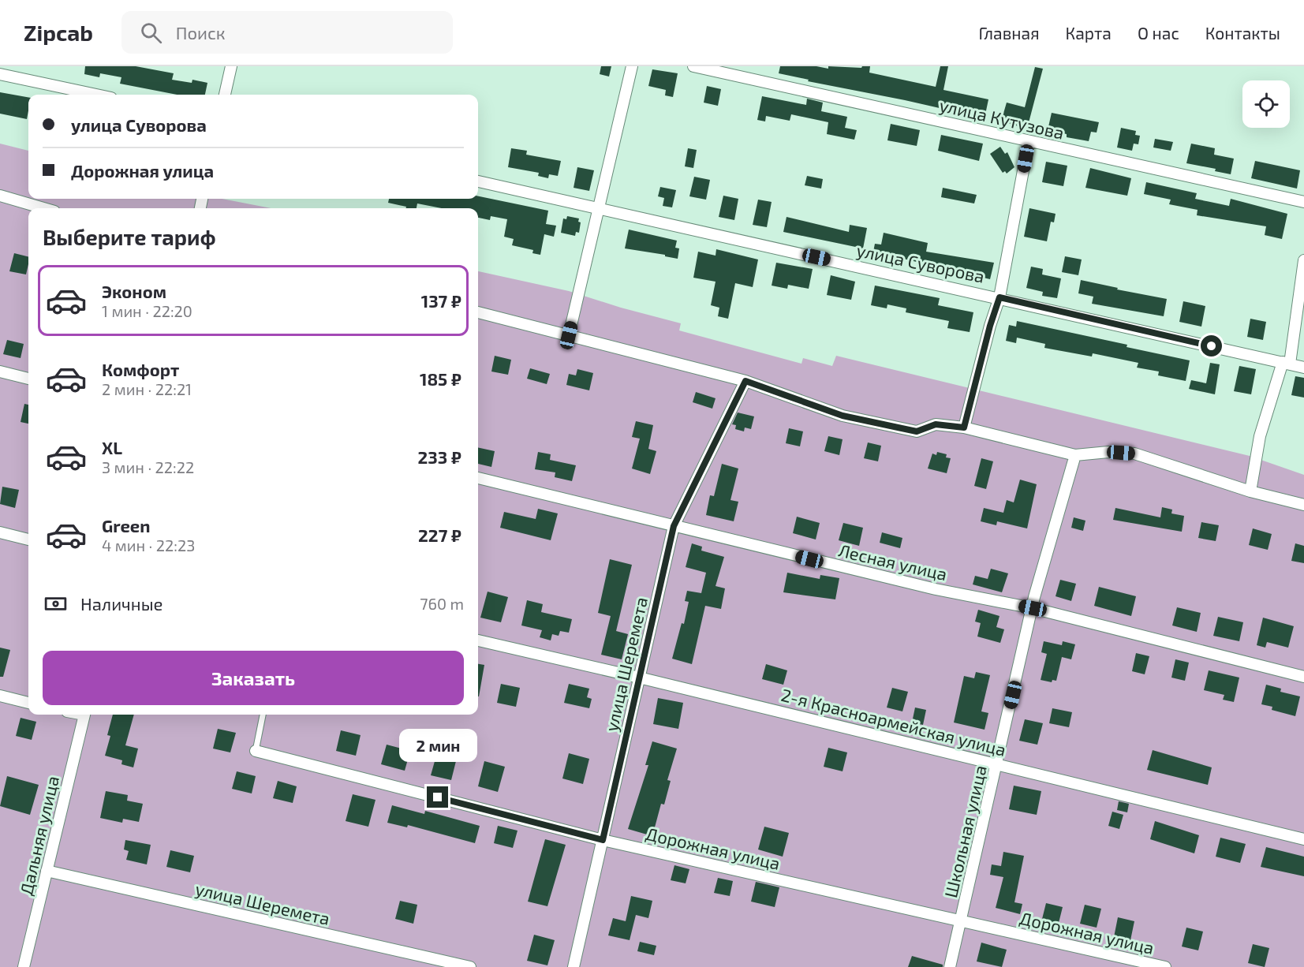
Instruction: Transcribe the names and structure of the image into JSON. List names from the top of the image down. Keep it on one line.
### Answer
{"streets":{"street":["улица Кутузова","улица Суворова","Лесная улица","улица Шеремета","2-я Красноармейская улица","Школьная улица","Дальняя улица","Дорожная улица"]},"crossings":[["Лесная улица","улица Шеремета"],["Лесная улица","Школьная улица"],["улица Шеремета","2-я Красноармейская улица"],["улица Шеремета","Дальняя улица"],["улица Шеремета","Дорожная улица"],["2-я Красноармейская улица","Школьная улица"],["Школьная улица","Дорожная улица"]],"page":{"header":"Zipcab","search":"Поиск","nav":["Главная","Карта","О нас","Контакты"],"banner":["улица Суворова","Дорожная улица"],"heading":"Выберите тариф","list":[{"name":"Эконом","note":"1 мин · 22:20","value":"137 ₽"},{"name":"Комфорт","note":"2 мин · 22:21","value":"185 ₽"},{"name":"XL","note":"3 мин · 22:22","value":"233 ₽"},{"name":"Green","note":"4 мин · 22:23","value":"227 ₽"}],"pay":["Наличные","760 m"],"buttons":"Заказать","bubble":"2 мин"}}
